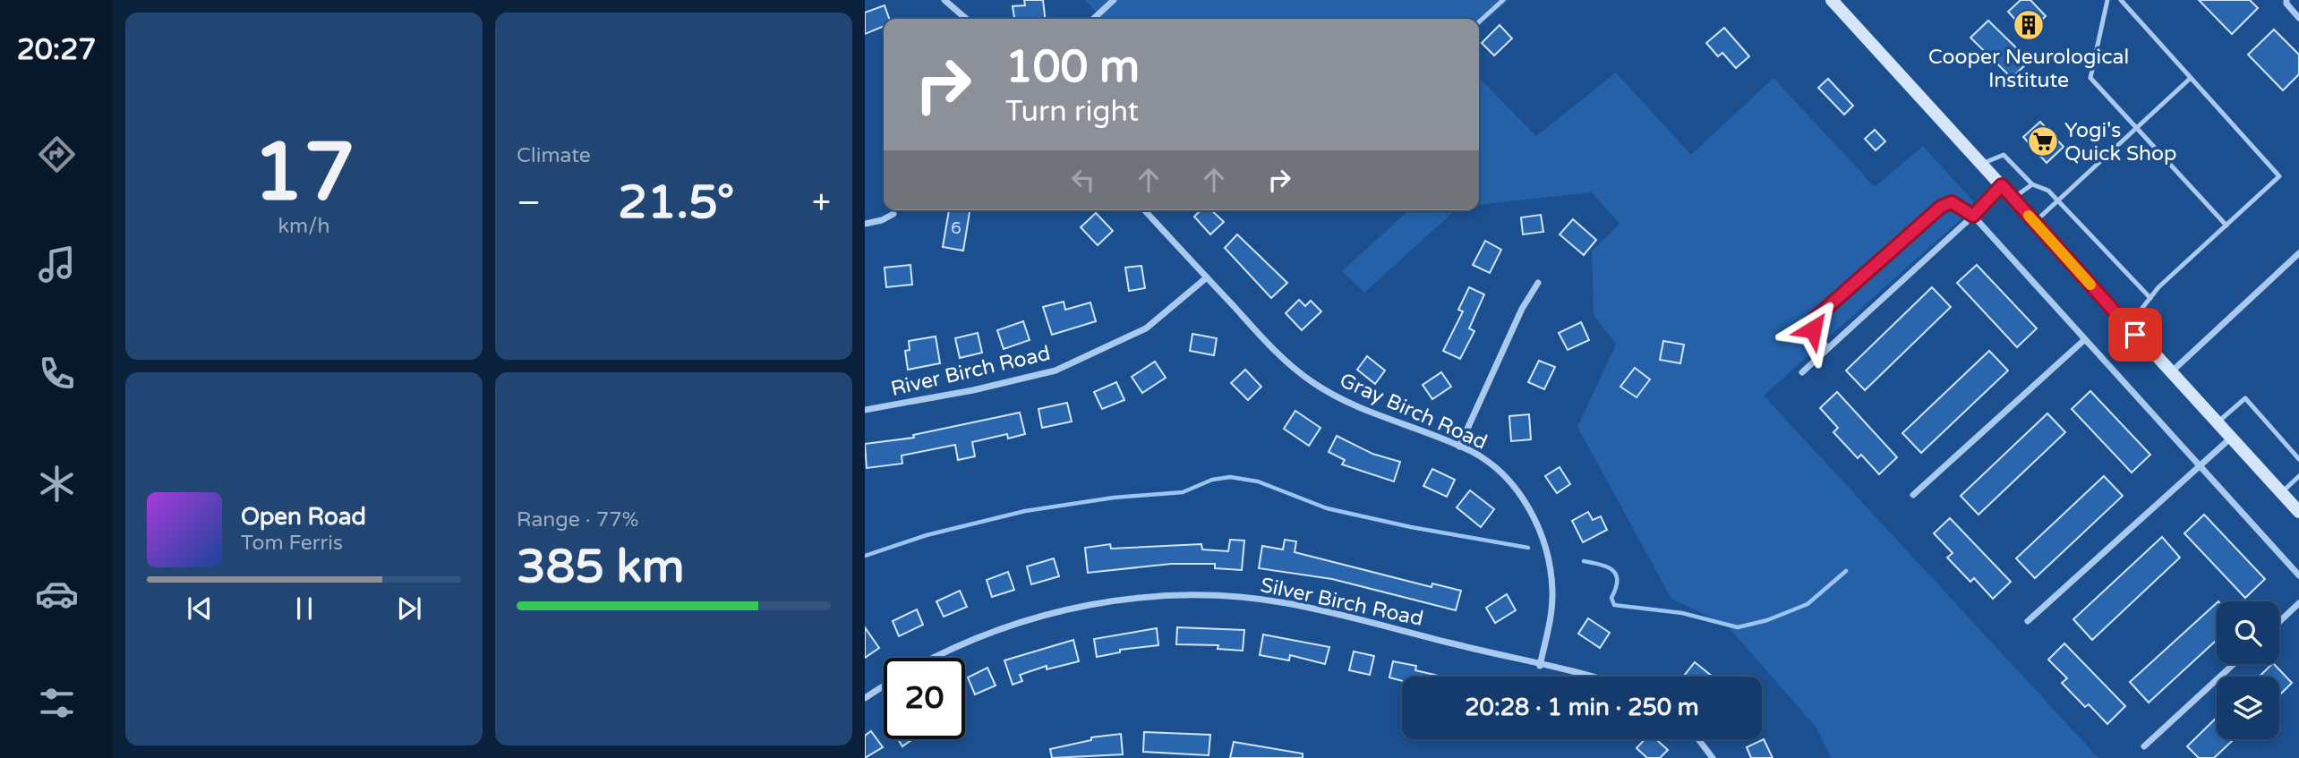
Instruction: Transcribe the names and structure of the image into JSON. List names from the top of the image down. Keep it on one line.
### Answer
{"streets":{"street":["River Birch Road","Gray Birch Road","Silver Birch Road"]},"crossings":[["River Birch Road","Gray Birch Road"],["Gray Birch Road","Silver Birch Road"]],"places":{"building":["Cooper Neurological Institute"],"supermarket":["Yogi's Quick Shop"]},"house_numbers":["6"],"page":{"tabs":"20:27","tile":[["17","km/h"],"Climate",["Range · 77%","385 km"]],"turn":["100 m","Turn right"],"heat":["−","21.5°","+"],"song":["Open Road","Tom Ferris"],"limit":"20","trip":"20:28 · 1 min · 250 m"}}
